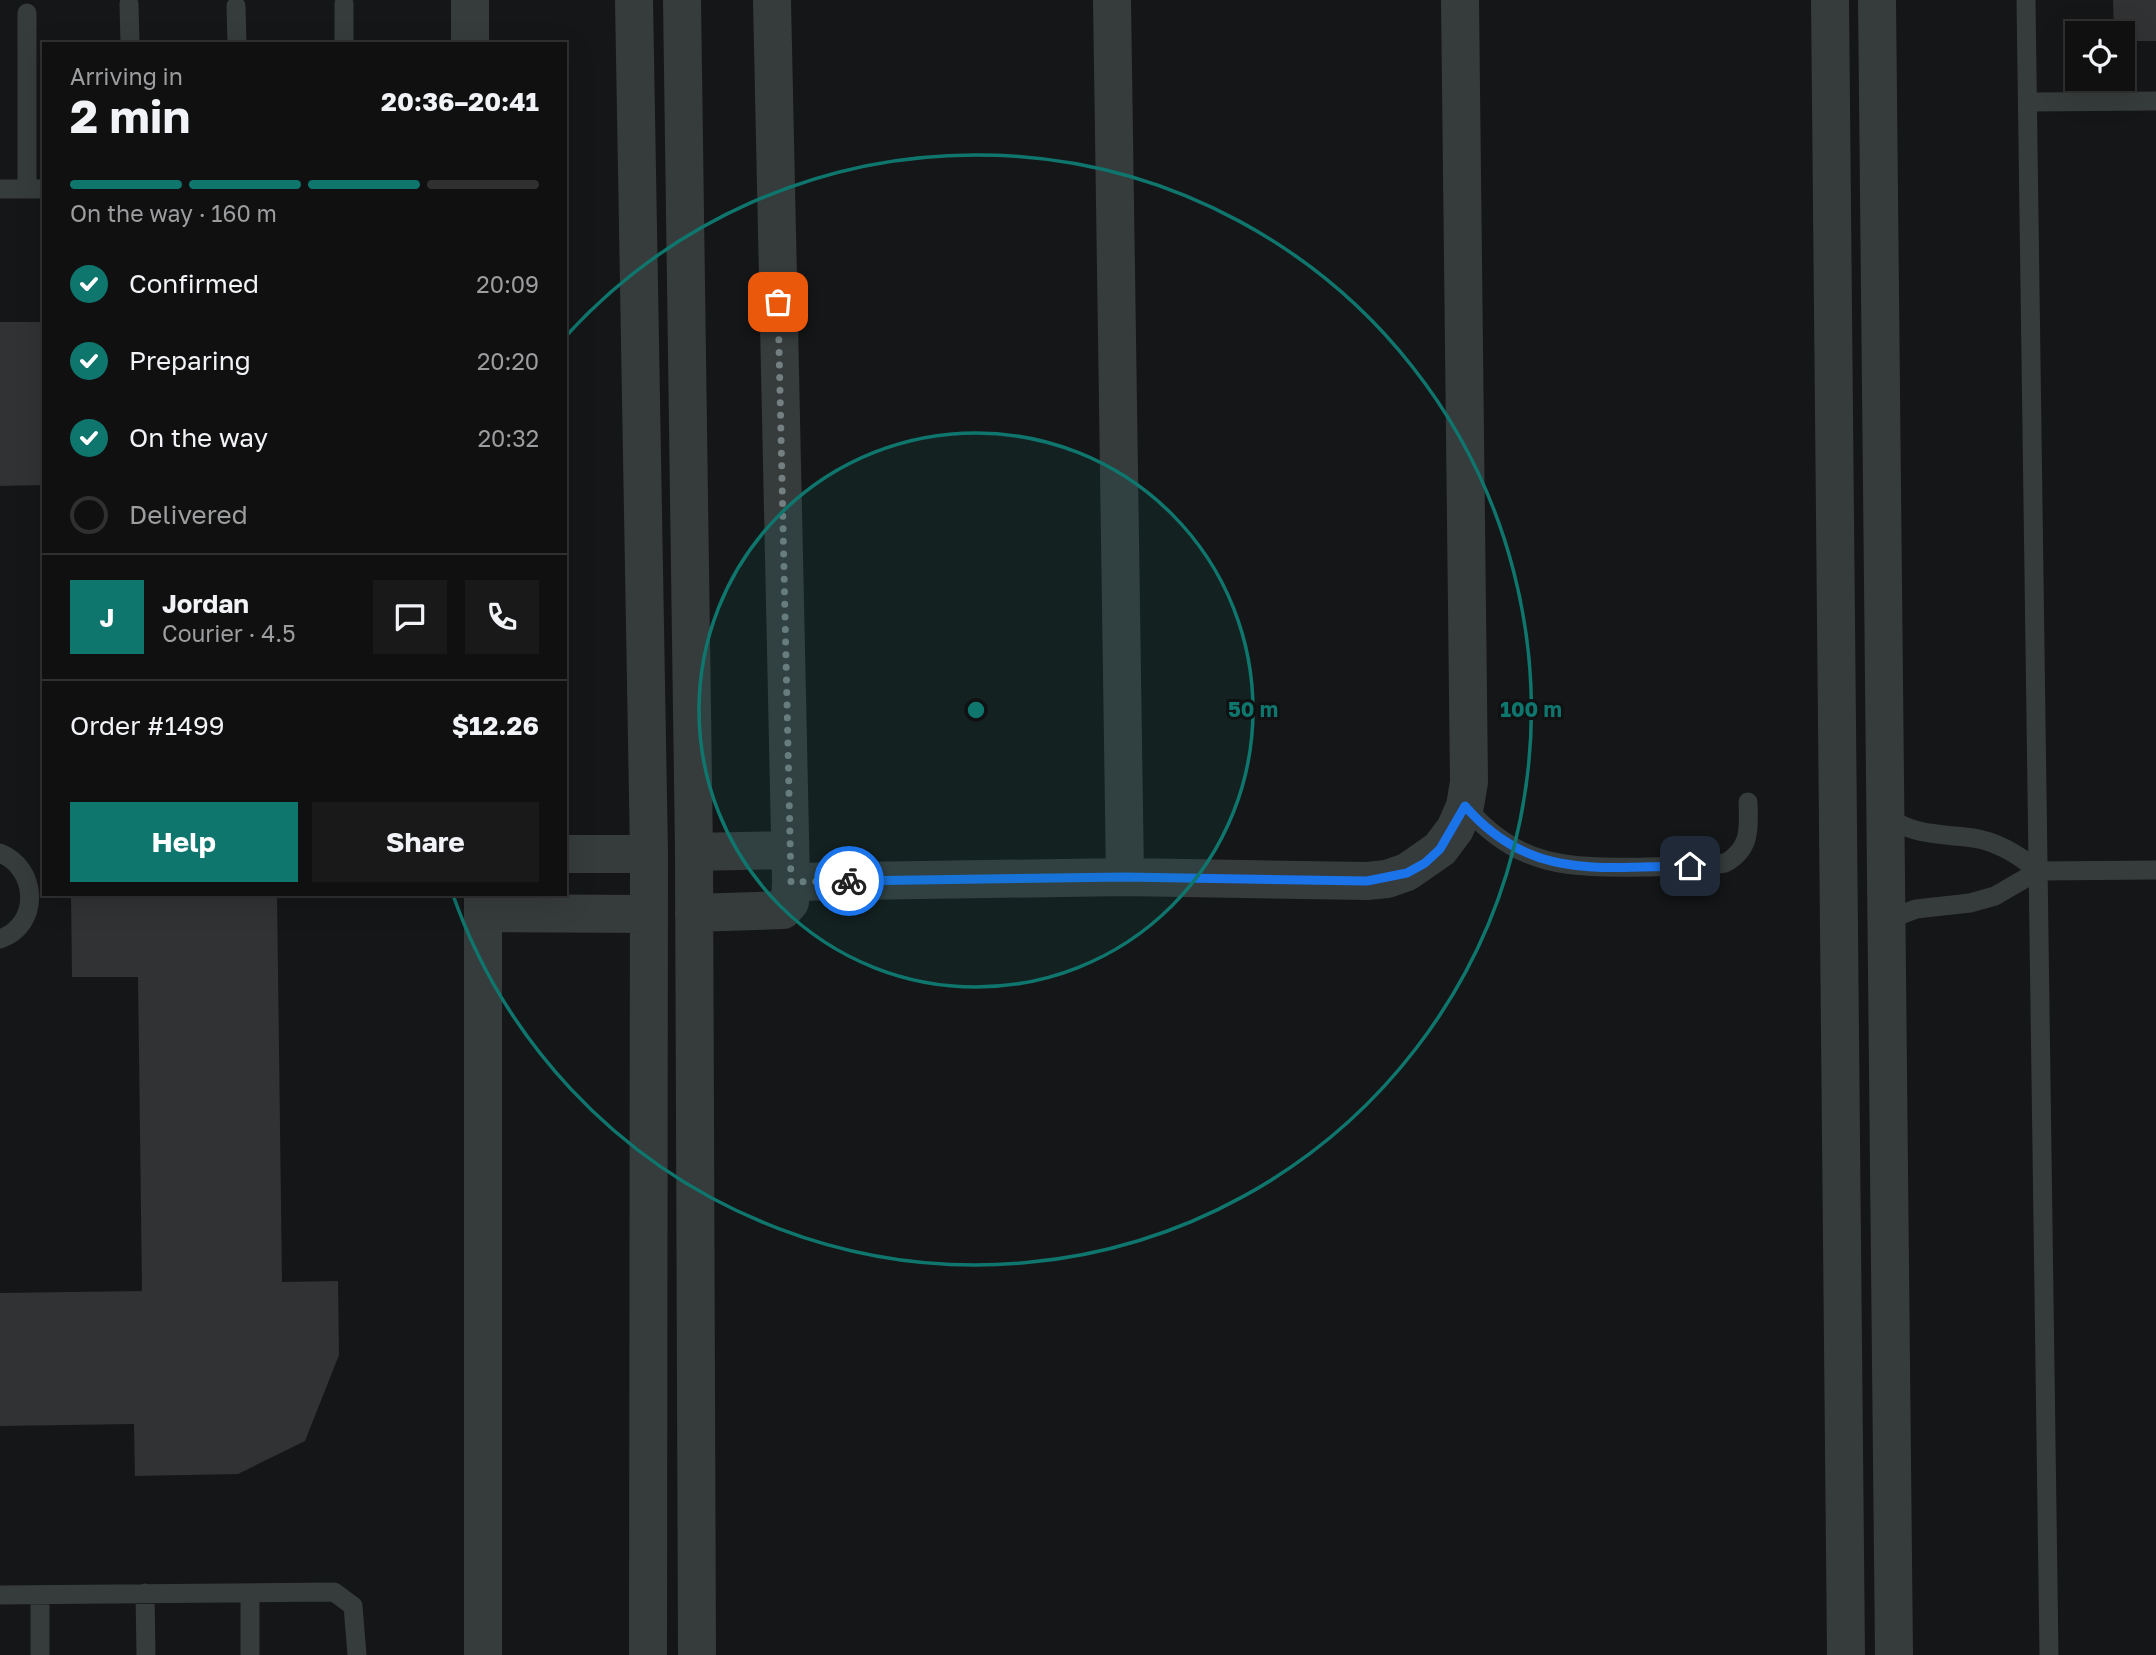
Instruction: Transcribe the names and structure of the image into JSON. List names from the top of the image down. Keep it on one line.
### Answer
{"page":{"heading":["2 min","Arriving in","20:36–20:41"],"panel":["Jordan","Courier · 4.5","Order #1499","$12.26"],"bar":"On the way · 160 m","list":[["Confirmed","20:09"],["Preparing","20:20"],["On the way","20:32"],"Delivered"],"round":"J","buttons":["Help","Share"]},"rings":["50 m","100 m"]}
